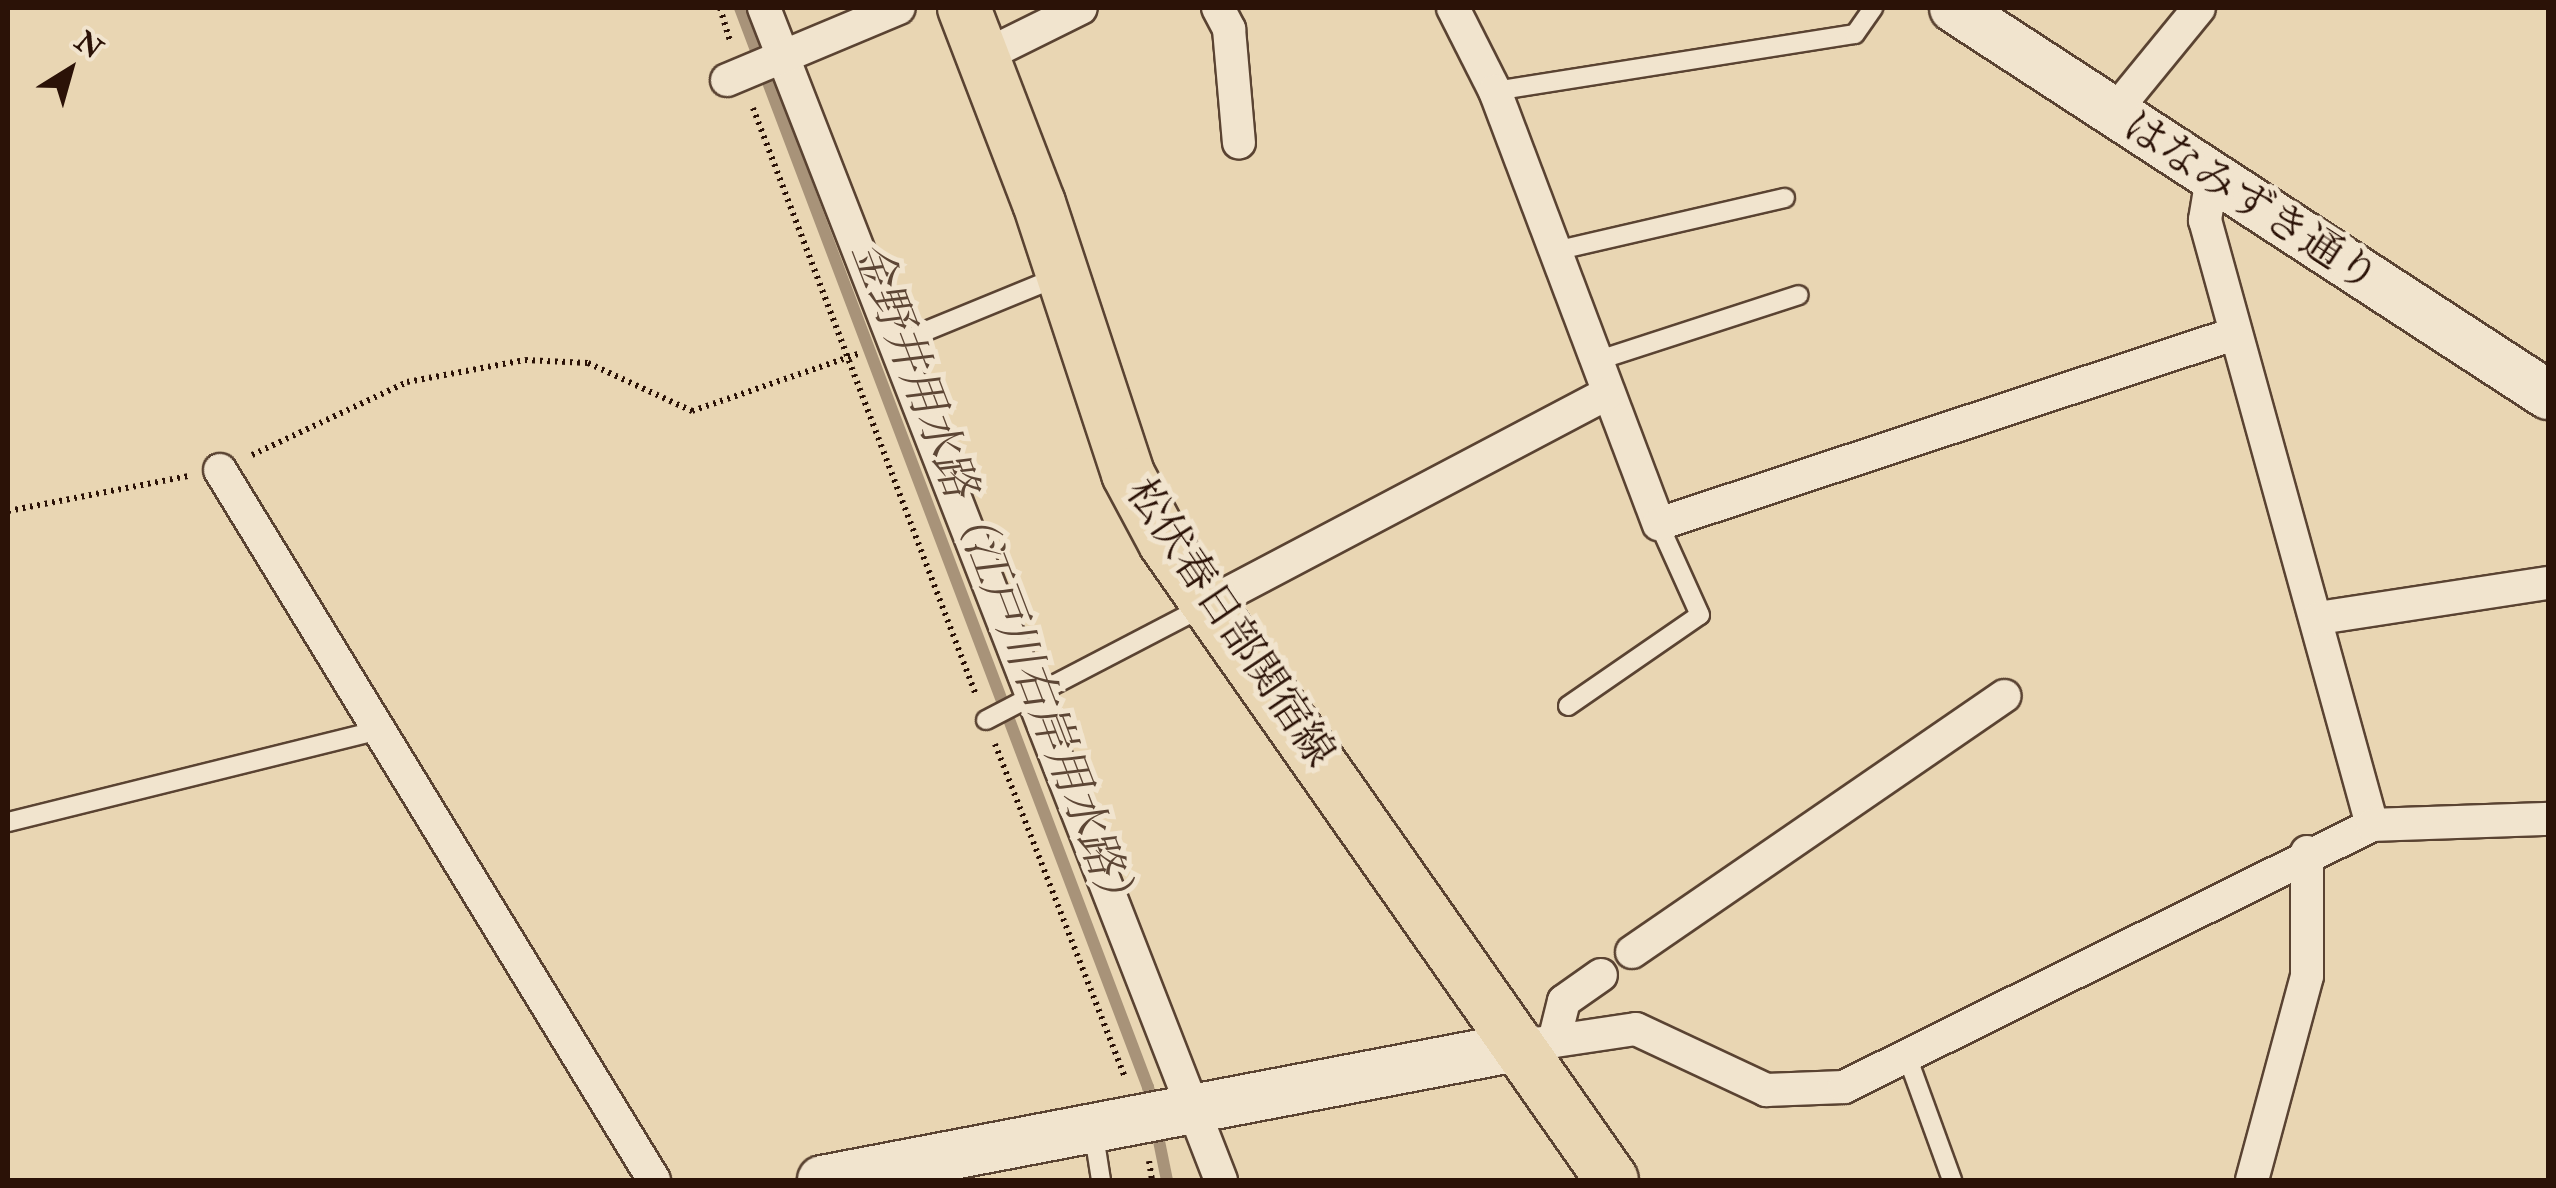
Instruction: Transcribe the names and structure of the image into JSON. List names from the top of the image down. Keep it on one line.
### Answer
{"streets":{"main road":["松伏春日部関宿線"],"street":["はなみずき通り"]},"water":["金野井用水路（江戸川右岸用水路）"],"north":"top right"}
